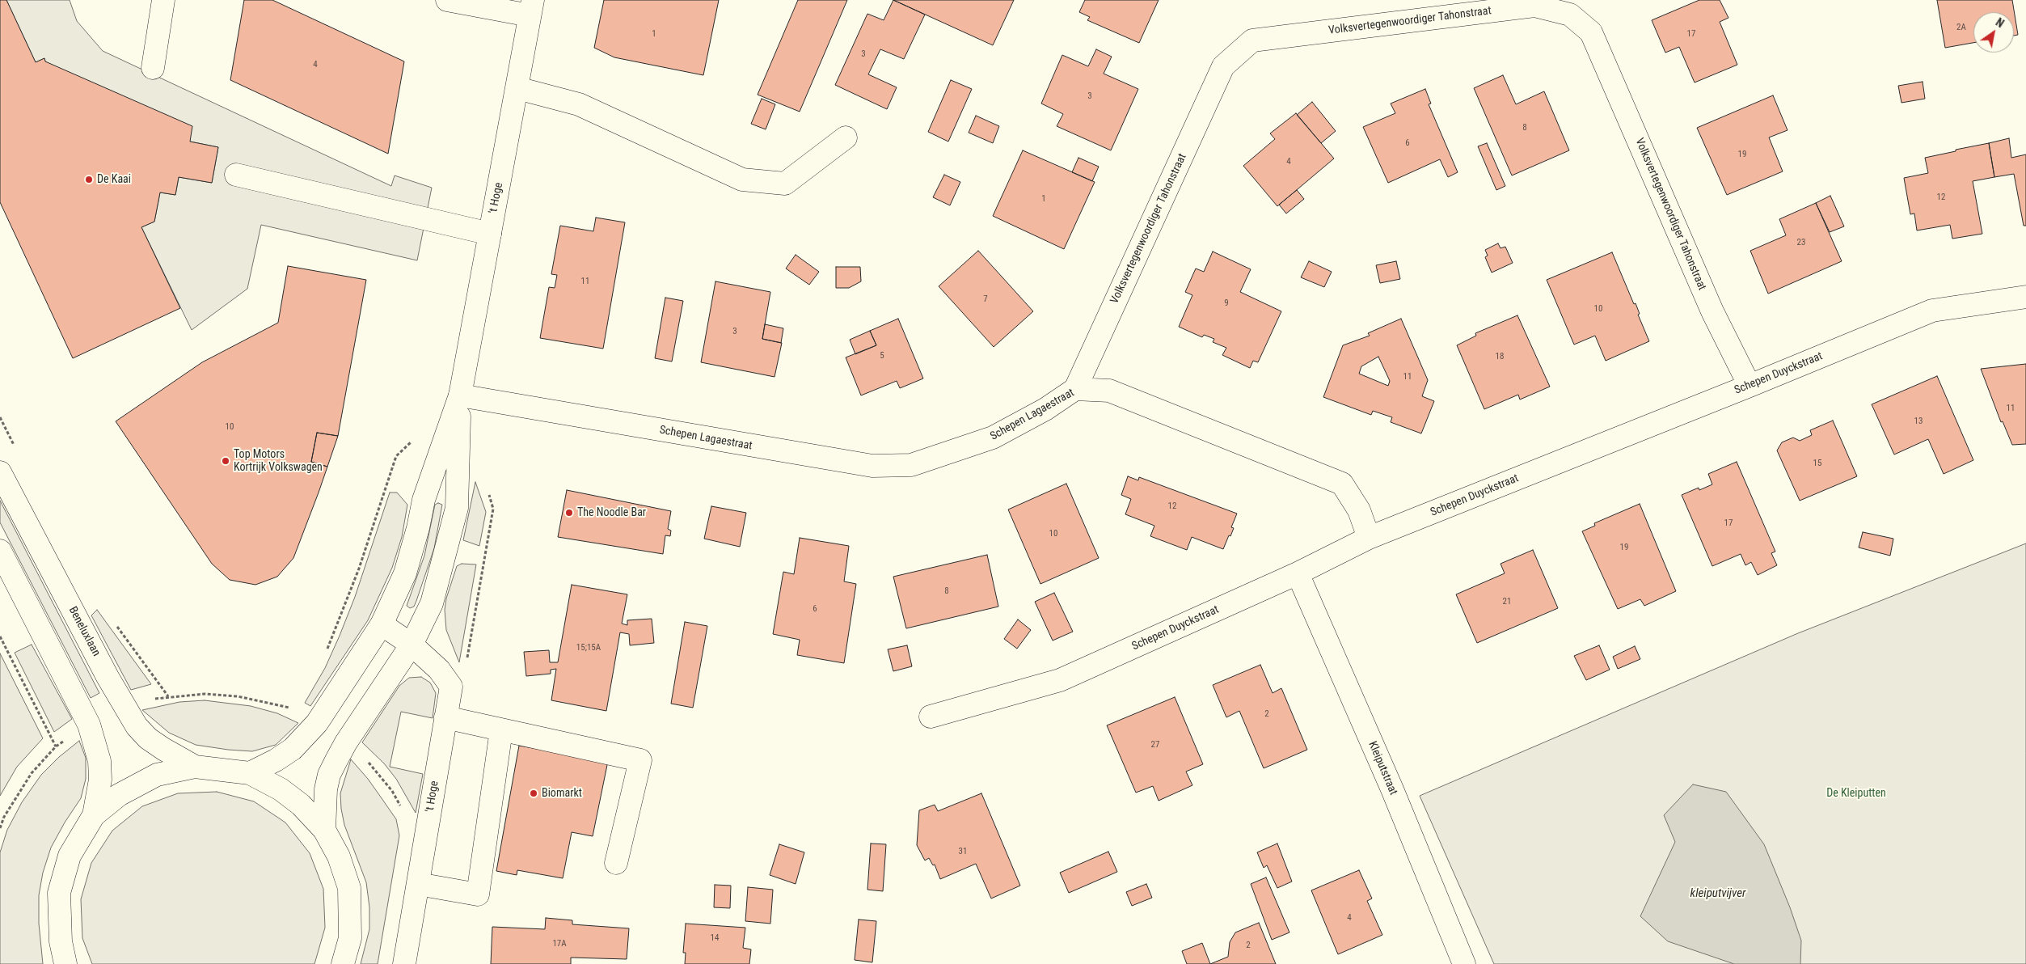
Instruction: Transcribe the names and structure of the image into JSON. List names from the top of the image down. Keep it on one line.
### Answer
{"streets":{"street":["Volksvertegenwoordiger Tahonstraat","'t Hoge","Schepen Duyckstraat","Schepen Lagaestraat","Beneluxlaan","Kleiputstraat"]},"crossings":[["Volksvertegenwoordiger Tahonstraat","Schepen Duyckstraat"],["Volksvertegenwoordiger Tahonstraat","Schepen Lagaestraat"],["'t Hoge","Schepen Lagaestraat"],["Schepen Duyckstraat","Schepen Lagaestraat"],["Schepen Duyckstraat","Kleiputstraat"]],"water":["kleiputvijver"],"parks":["De Kleiputten"],"places":["De Kaai","Top Motors Kortrijk Volkswagen","The Noodle Bar","Biomarkt"],"house_numbers":["2A","1","17","3","4","3","8","6","19","4","12","1","23","11","7","9","10","3","5","18","11","11","13","10","15","12","17","10","19","8","21","6","15;15A","2","27","31","4","14","17A","2"],"north":"top right"}
